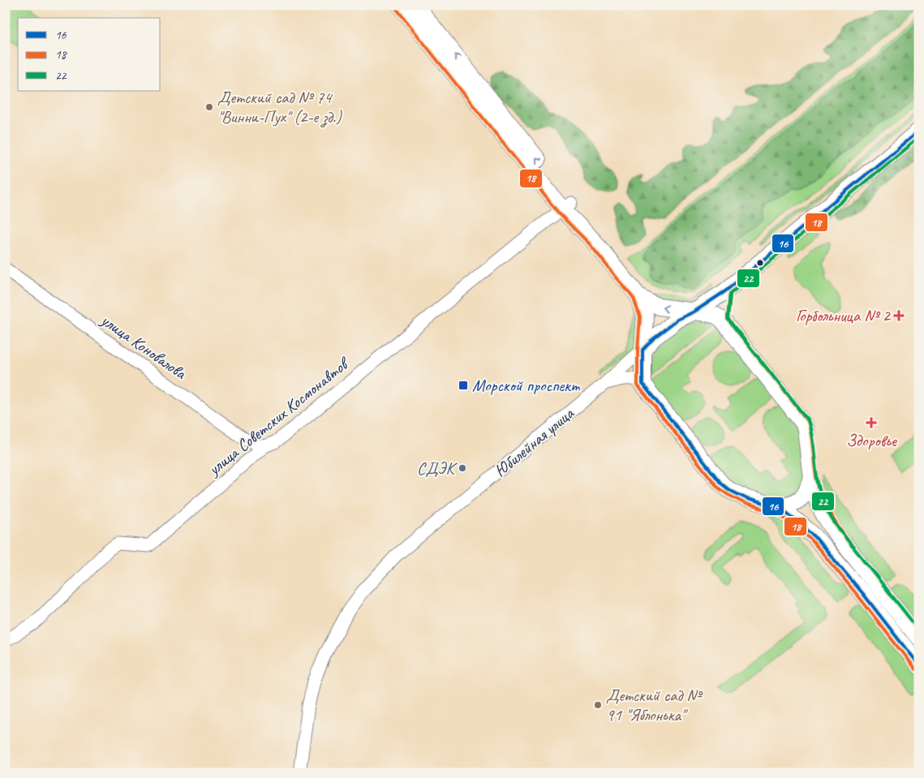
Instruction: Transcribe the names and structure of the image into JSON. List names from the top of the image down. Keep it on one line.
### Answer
{"streets":{"main road":["Юбилейная улица"],"street":["улица Коновалова","улица Советских Космонавтов"]},"crossings":[["улица Коновалова","улица Советских Космонавтов"]],"places":{"other":["Детский сад № 74 \"Винни-Пух\" (2-е зд.)","СДЭК","Детский сад № 91 \"Яблонька\""],"health":["Горбольница № 2","Здоровье"],"transit":["Морской проспект"]},"lines":["transit line 18","transit line 16","transit line 22"],"legend":["16","18","22"]}
